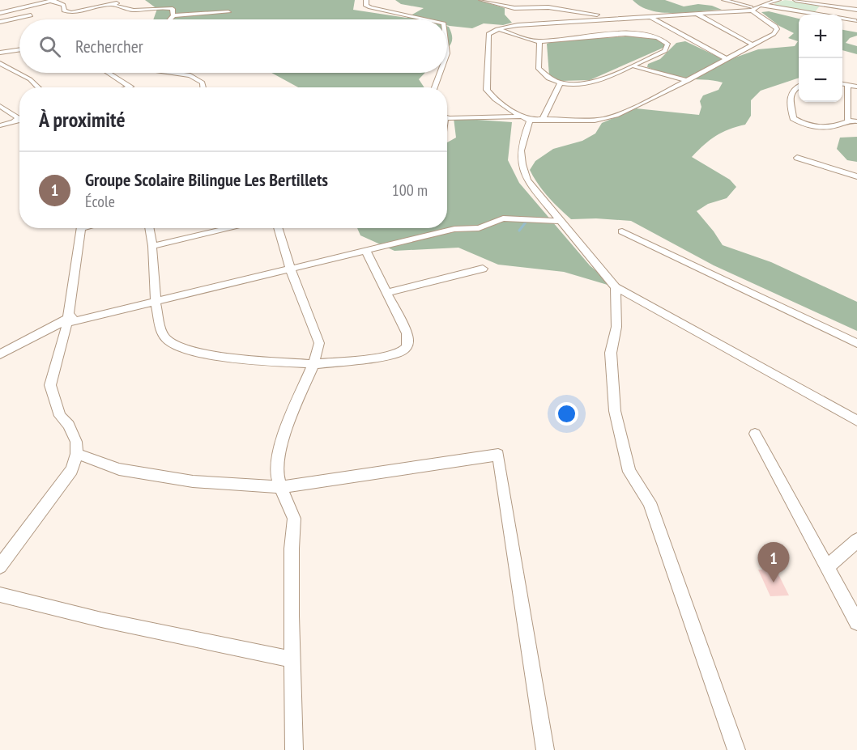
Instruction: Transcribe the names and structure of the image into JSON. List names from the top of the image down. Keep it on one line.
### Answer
{"page":{"map_buttons":["+","−"],"search":"Rechercher","heading":"À proximité","list":[{"mark":"1","name":"Groupe Scolaire Bilingue Les Bertillets","note":"École","value":"100 m"}],"pins":"1"}}
